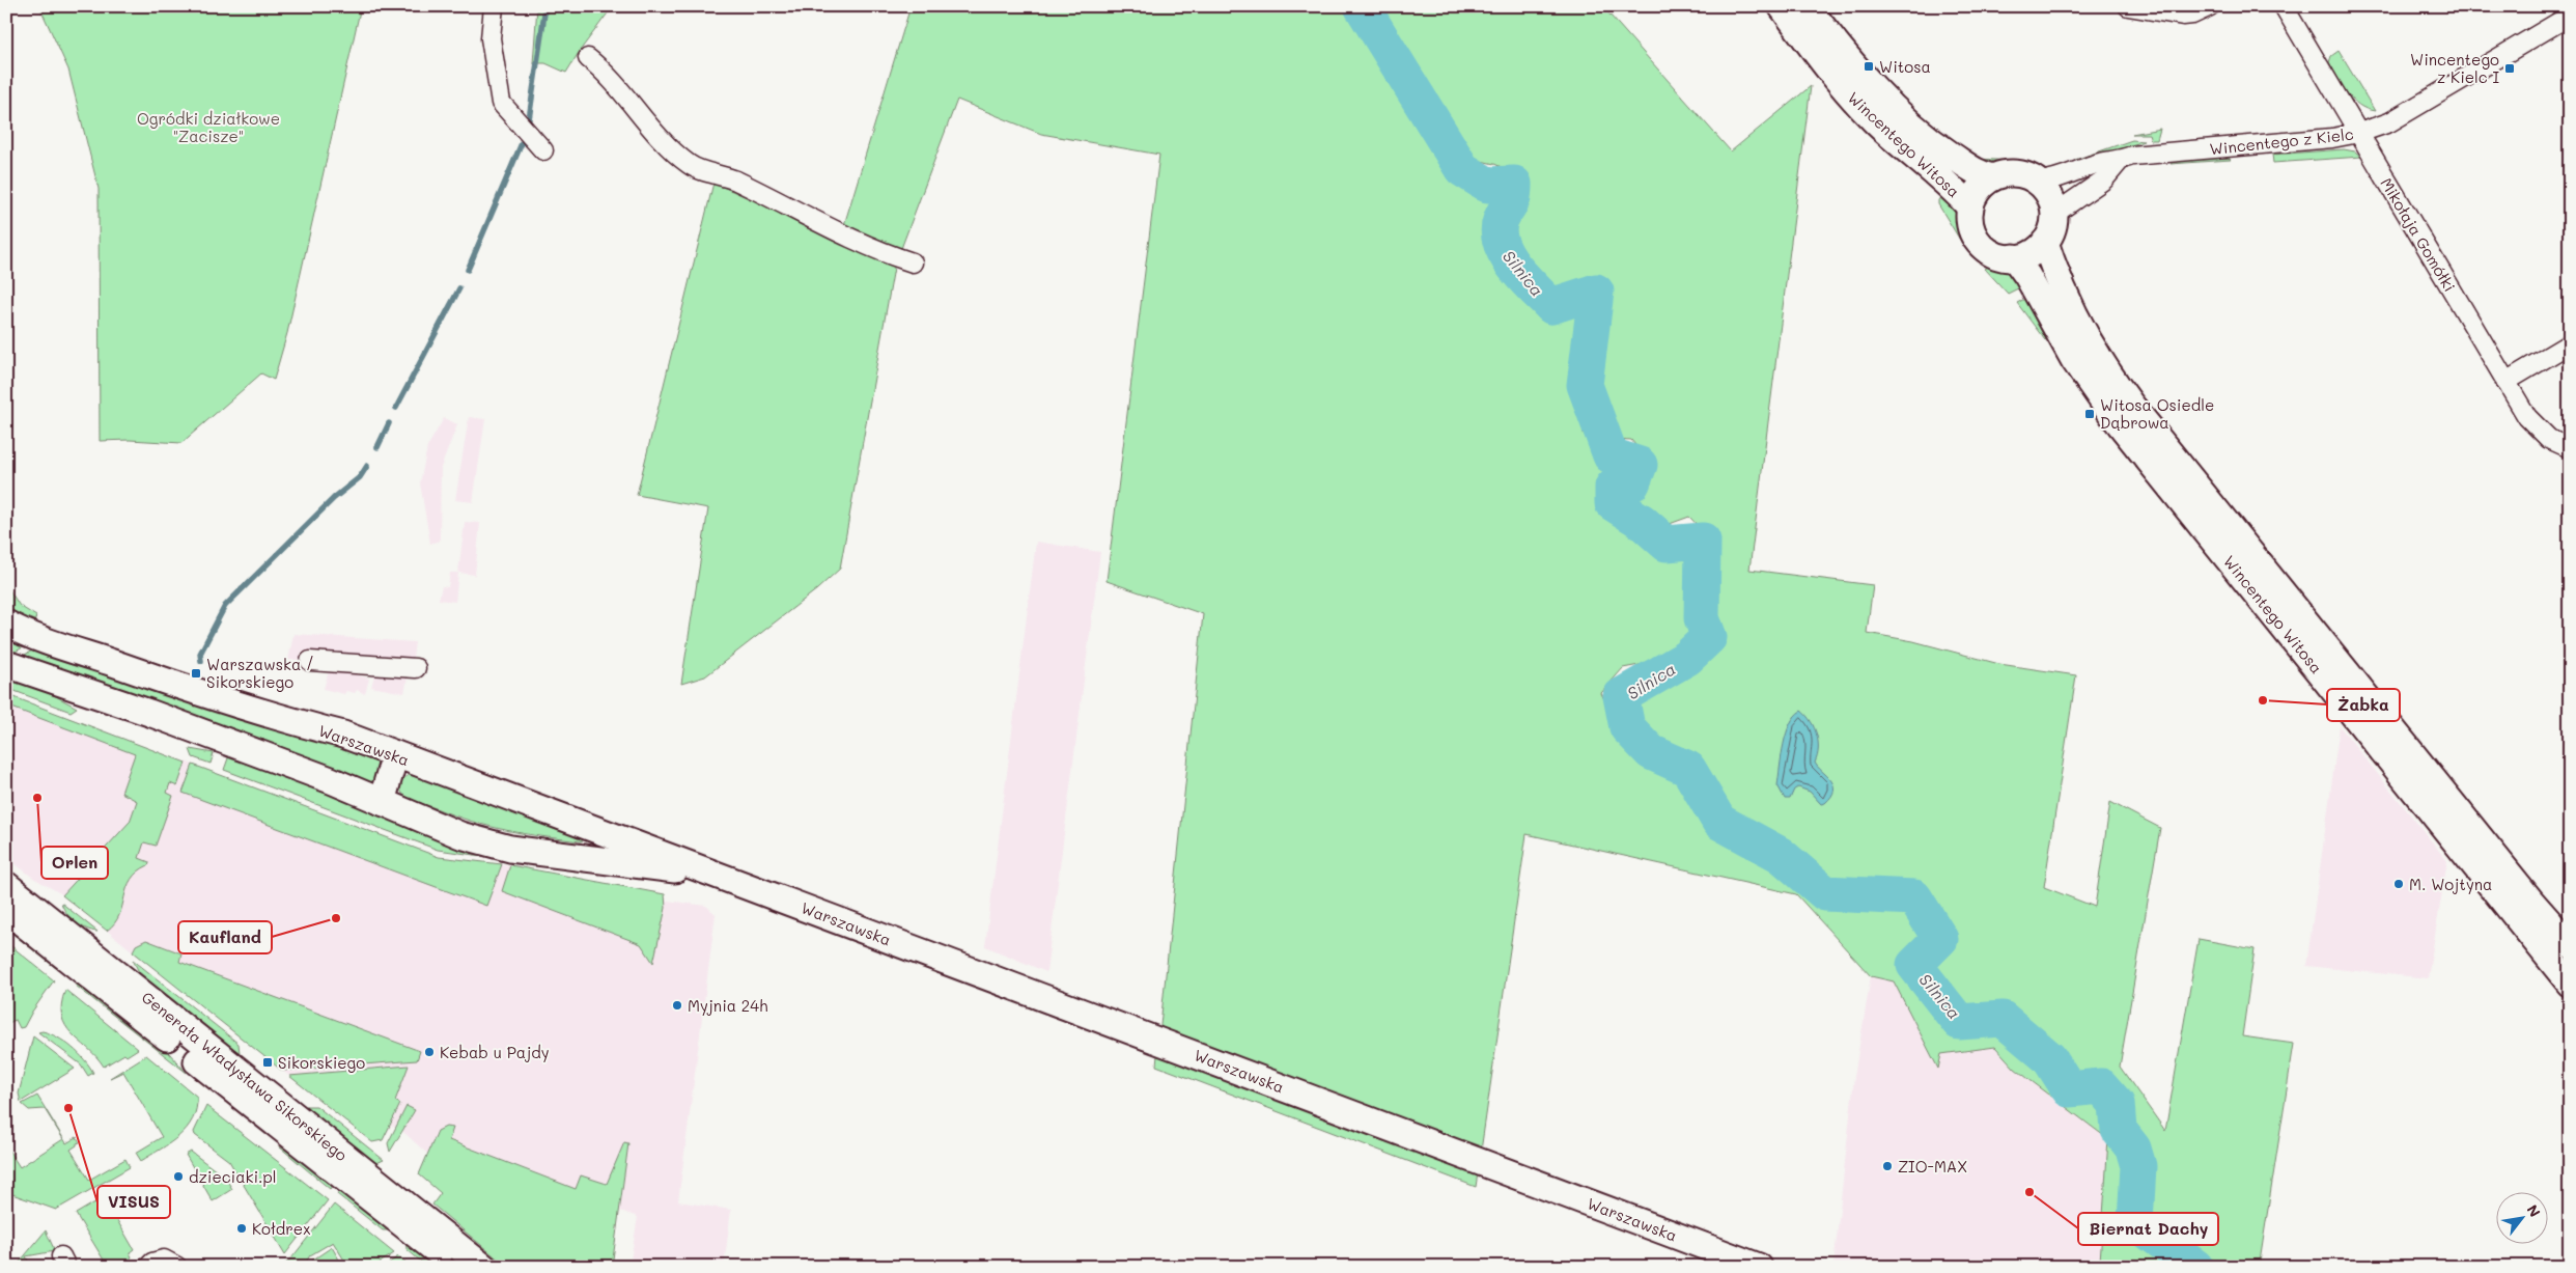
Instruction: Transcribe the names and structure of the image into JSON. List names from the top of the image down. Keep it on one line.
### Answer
{"streets":{"main road":["Wincentego Witosa","Warszawska","Generała Władysława Sikorskiego"],"street":["Wincentego z Kielc","Mikołaja Gomółki"]},"crossings":[["Wincentego z Kielc","Wincentego Witosa"],["Wincentego z Kielc","Mikołaja Gomółki"]],"water":["Silnica"],"parks":["Ogródki działkowe \"Zacisze\""],"places":{"transit":["Witosa","Wincentego z Kielc I","Witosa Osiedle Dąbrowa","Warszawska / Sikorskiego","Sikorskiego"],"other":["Żabka","Orlen","M. Wojtyna","Kaufland","Myjnia 24h","Kebab u Pajdy","VISUS","ZIO-MAX","dzieciaki.pl","Biernat Dachy","Kołdrex"]},"north":"top right"}
